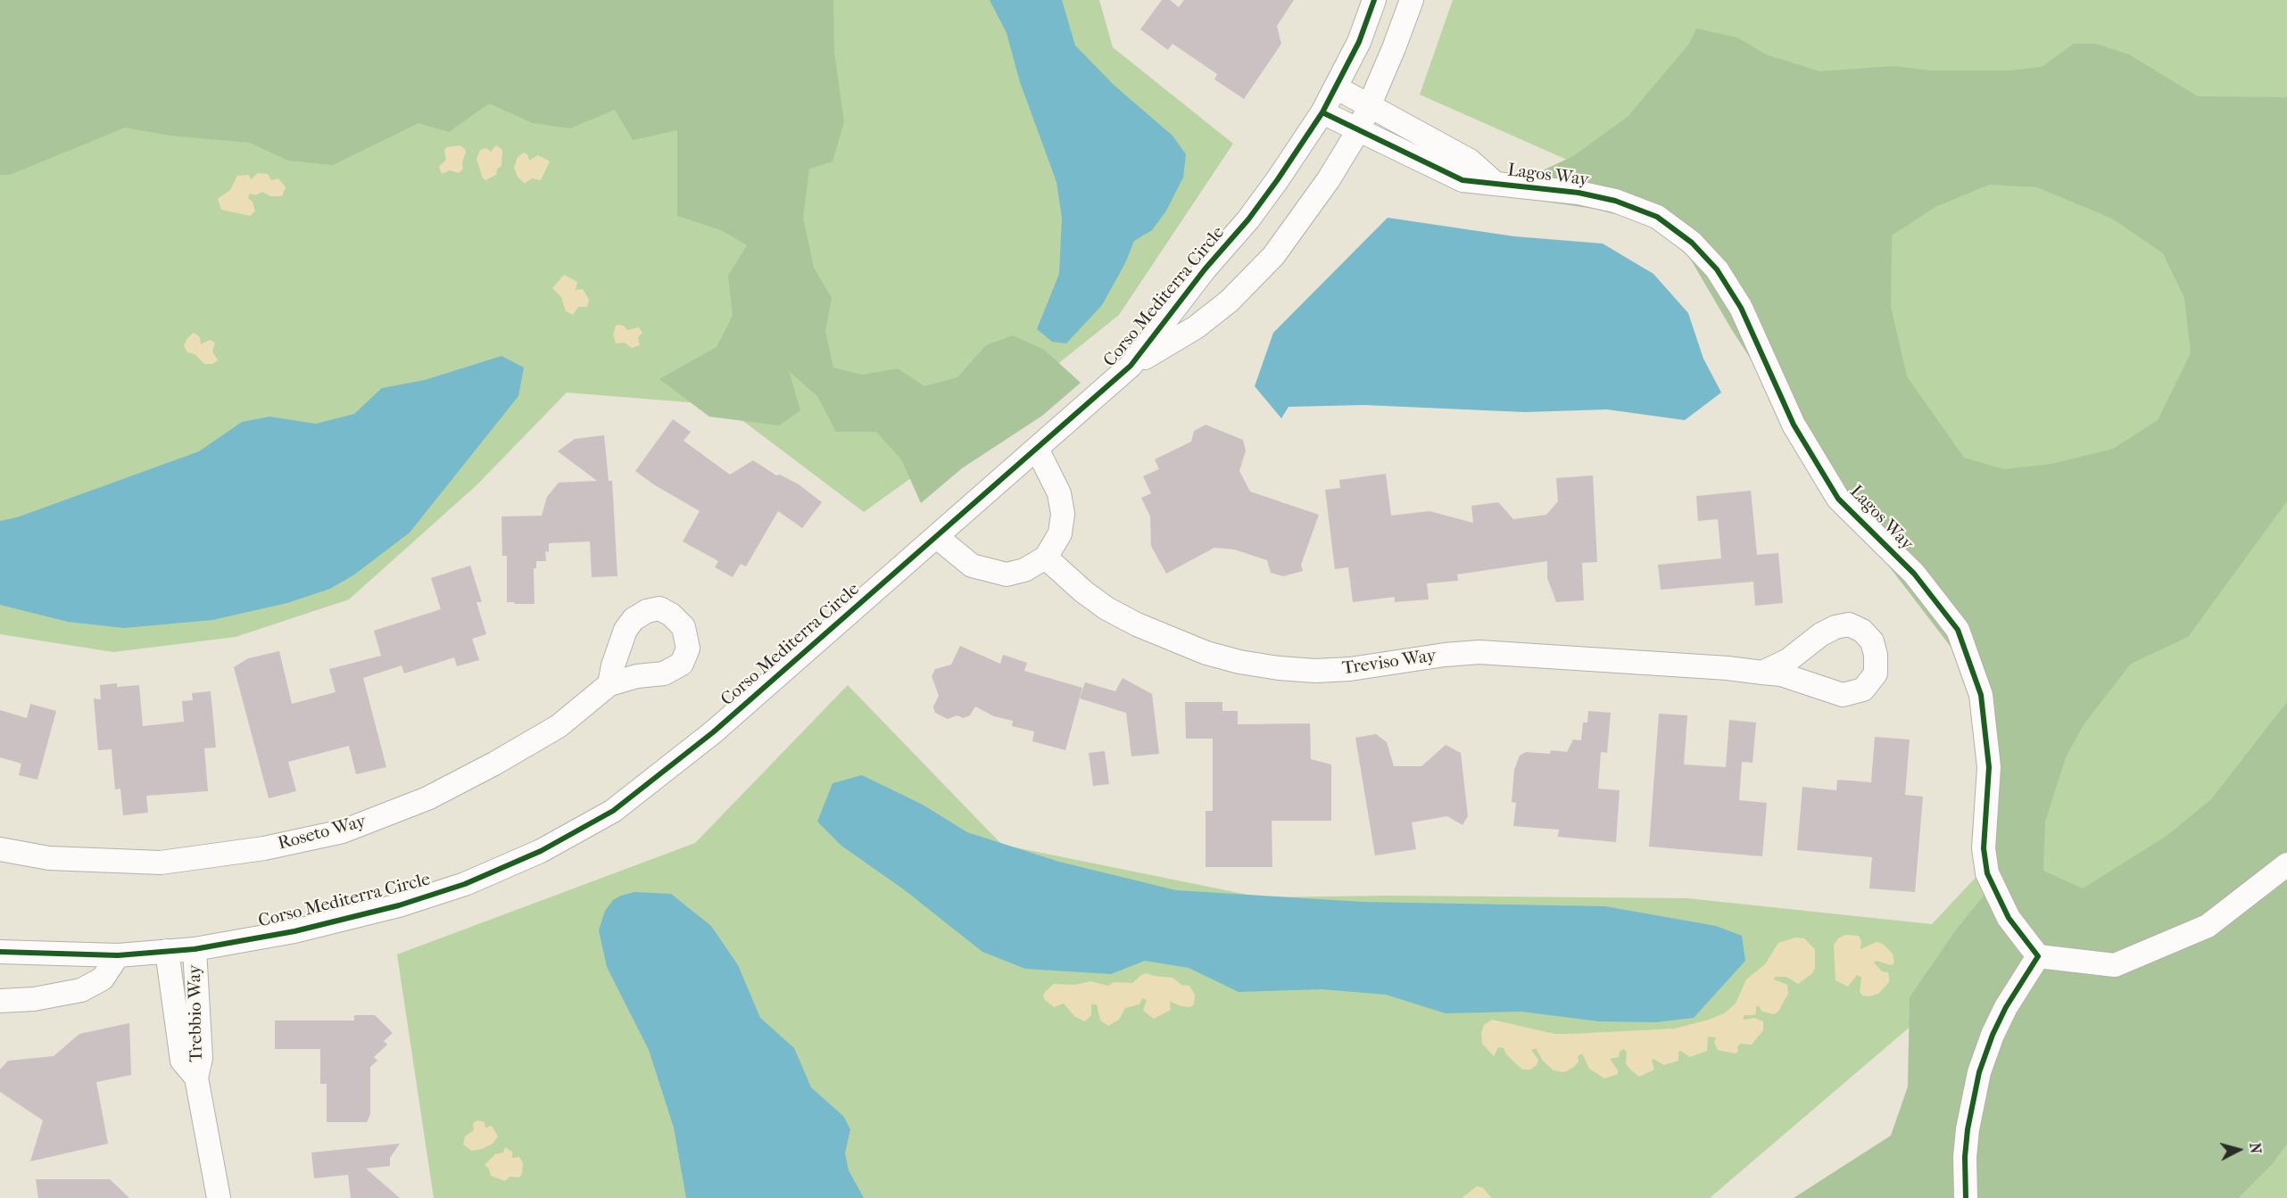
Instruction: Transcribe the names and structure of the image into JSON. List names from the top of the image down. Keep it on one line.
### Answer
{"streets":{"street":["Lagos Way","Corso Mediterra Circle","Treviso Way","Roseto Way","Trebbio Way"]},"crossings":[["Lagos Way","Corso Mediterra Circle"],["Corso Mediterra Circle","Trebbio Way"]],"north":"right"}
